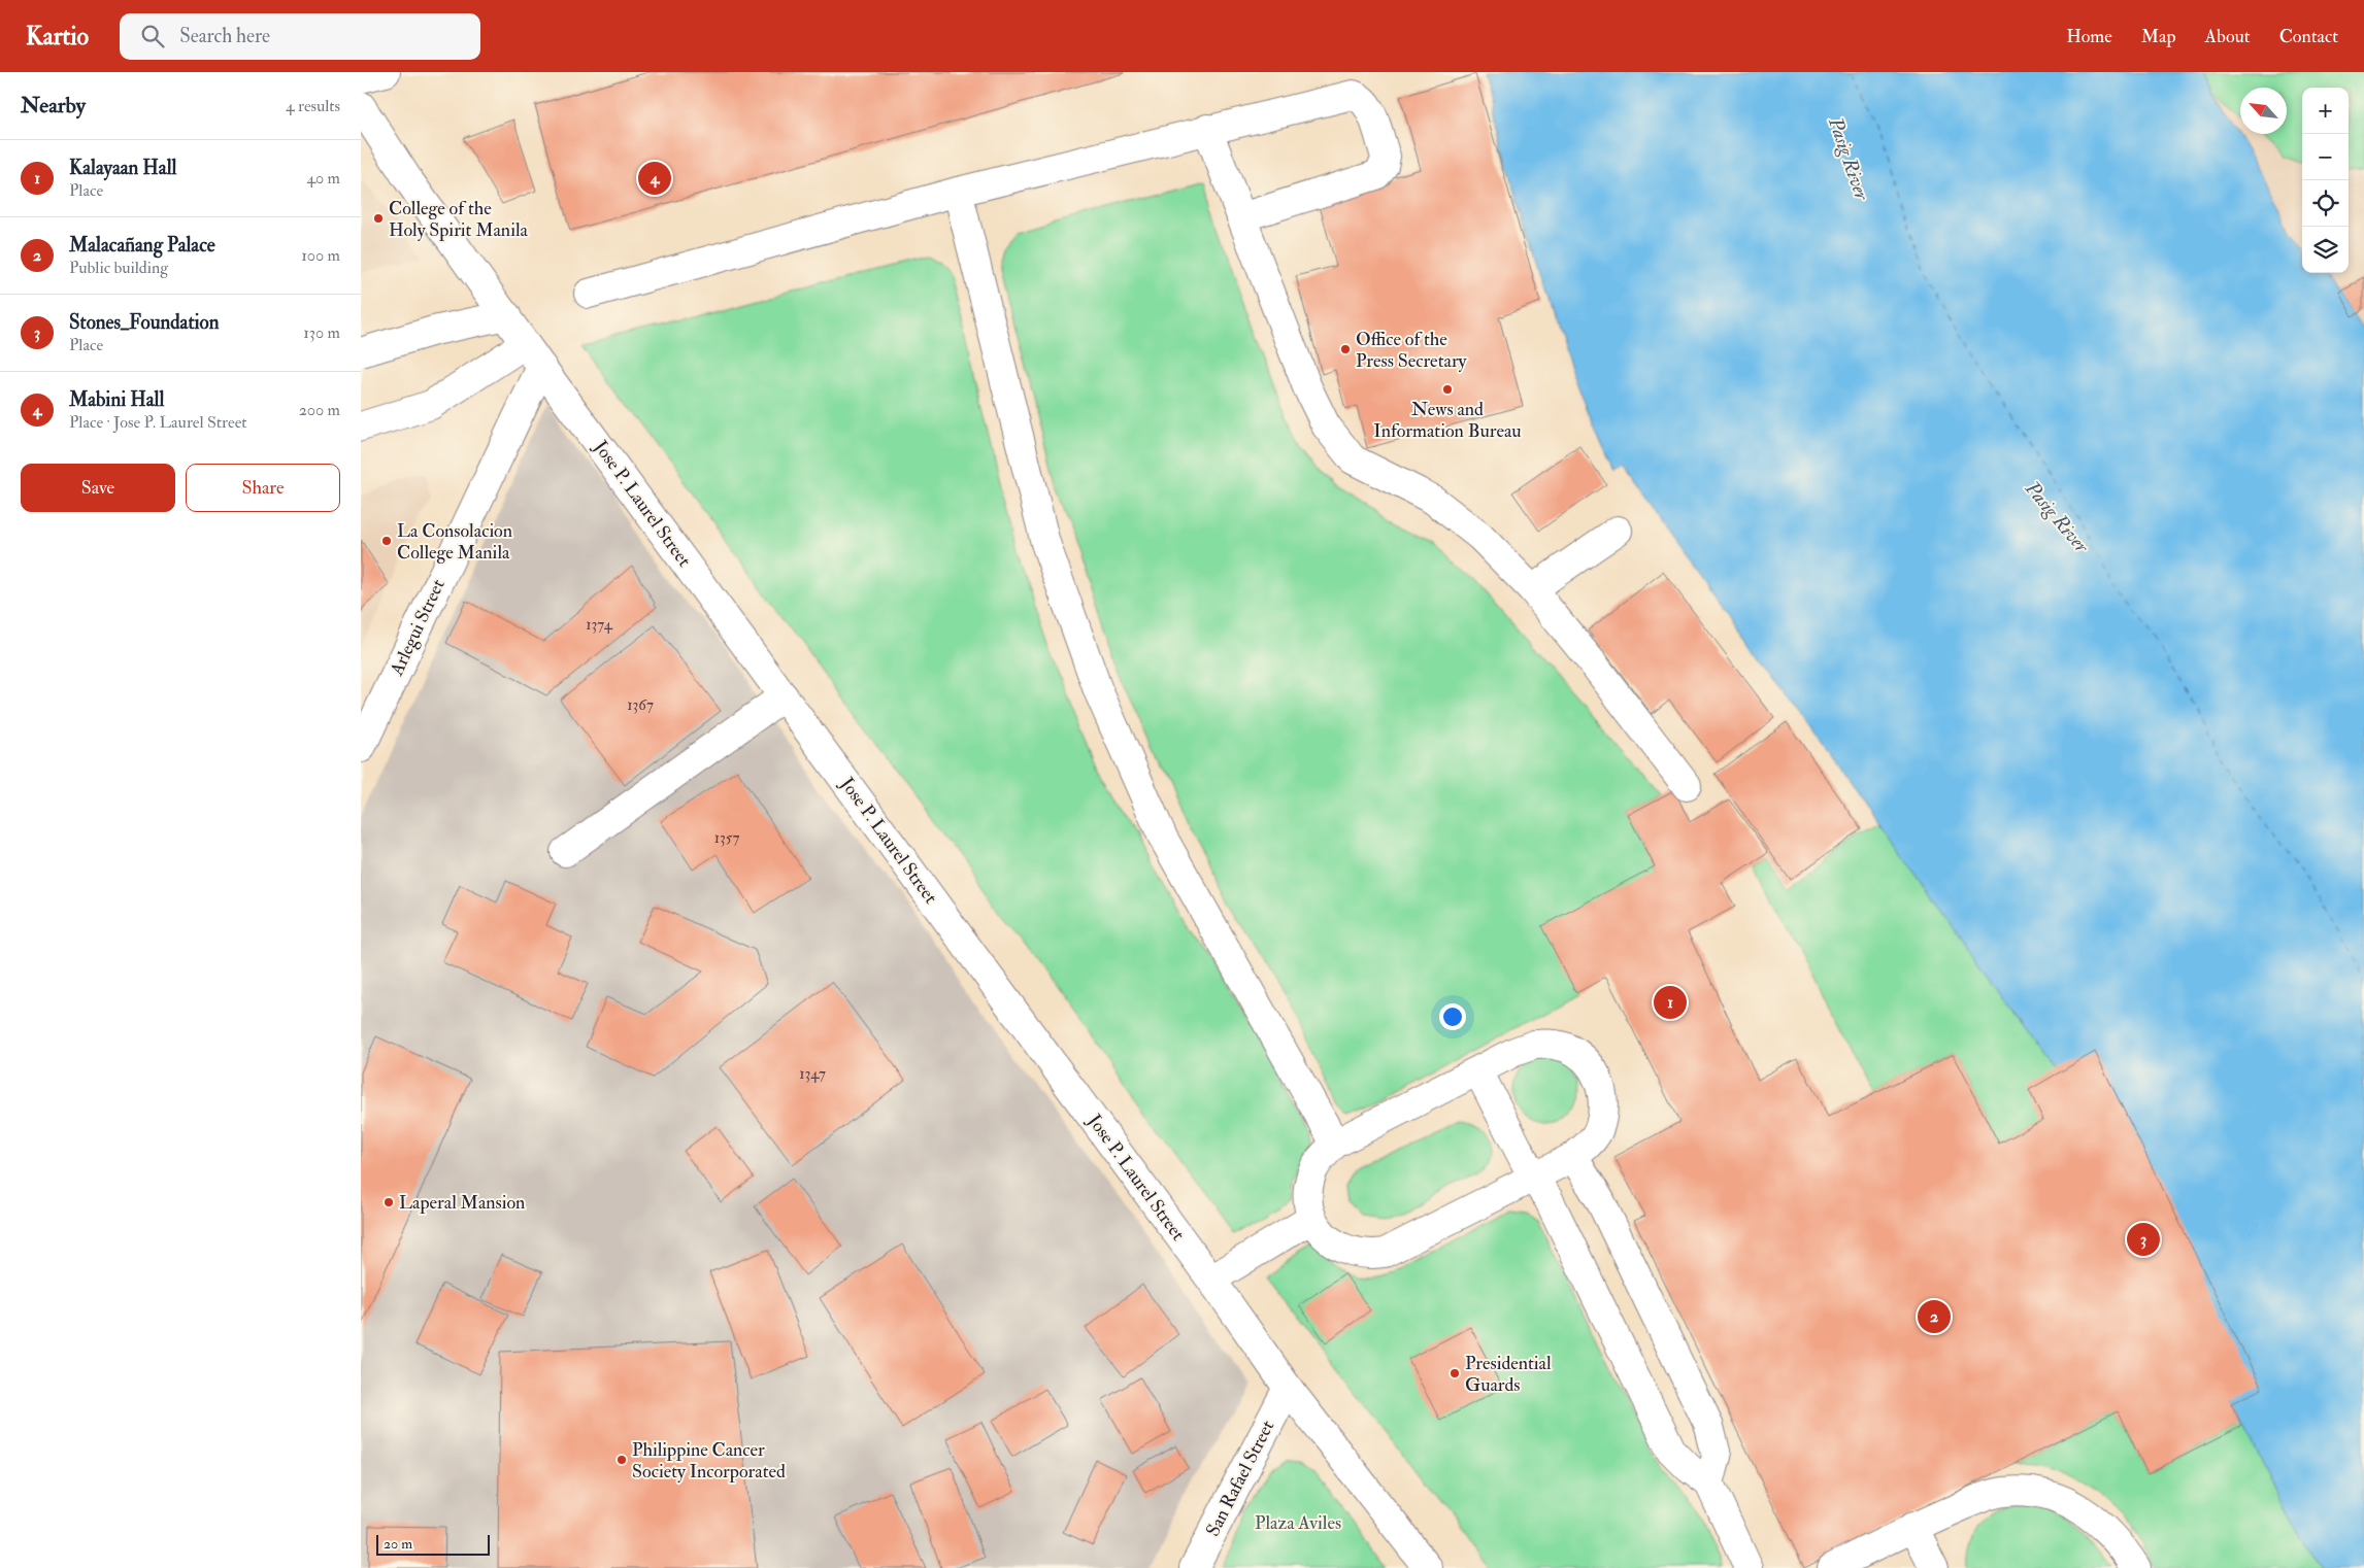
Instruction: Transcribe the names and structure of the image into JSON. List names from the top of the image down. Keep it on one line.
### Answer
{"streets":{"street":["Jose P. Laurel Street","Arlegui Street","San Rafael Street"]},"crossings":[["Jose P. Laurel Street","Arlegui Street"],["Jose P. Laurel Street","San Rafael Street"]],"water":["Pasig River"],"parks":["Plaza Aviles"],"places":["College of the Holy Spirit Manila","Office of the Press Secretary","News and Information Bureau","La Consolacion College Manila","Laperal Mansion","Presidential Guards","Philippine Cancer Society Incorporated"],"house_numbers":["1374","1367","1357","1347"],"scale_bar":"20 m","north":"top left","page":{"header":"Kartio","search":"Search here","nav":["Home","Map","About","Contact"],"heading":["Nearby","4 results"],"map_buttons":["+","−"],"list":[{"mark":"1","name":"Kalayaan Hall","note":"Place","value":"40 m"},{"mark":"2","name":"Malacañang Palace","note":"Public building","value":"100 m"},{"mark":"3","name":"Stones_Foundation","note":"Place","value":"130 m"},{"mark":"4","name":"Mabini Hall","note":"Place · Jose P. Laurel Street","value":"200 m"}],"pins":["4","1","3","2"],"buttons":["Save","Share"],"scale":"20 m"}}
